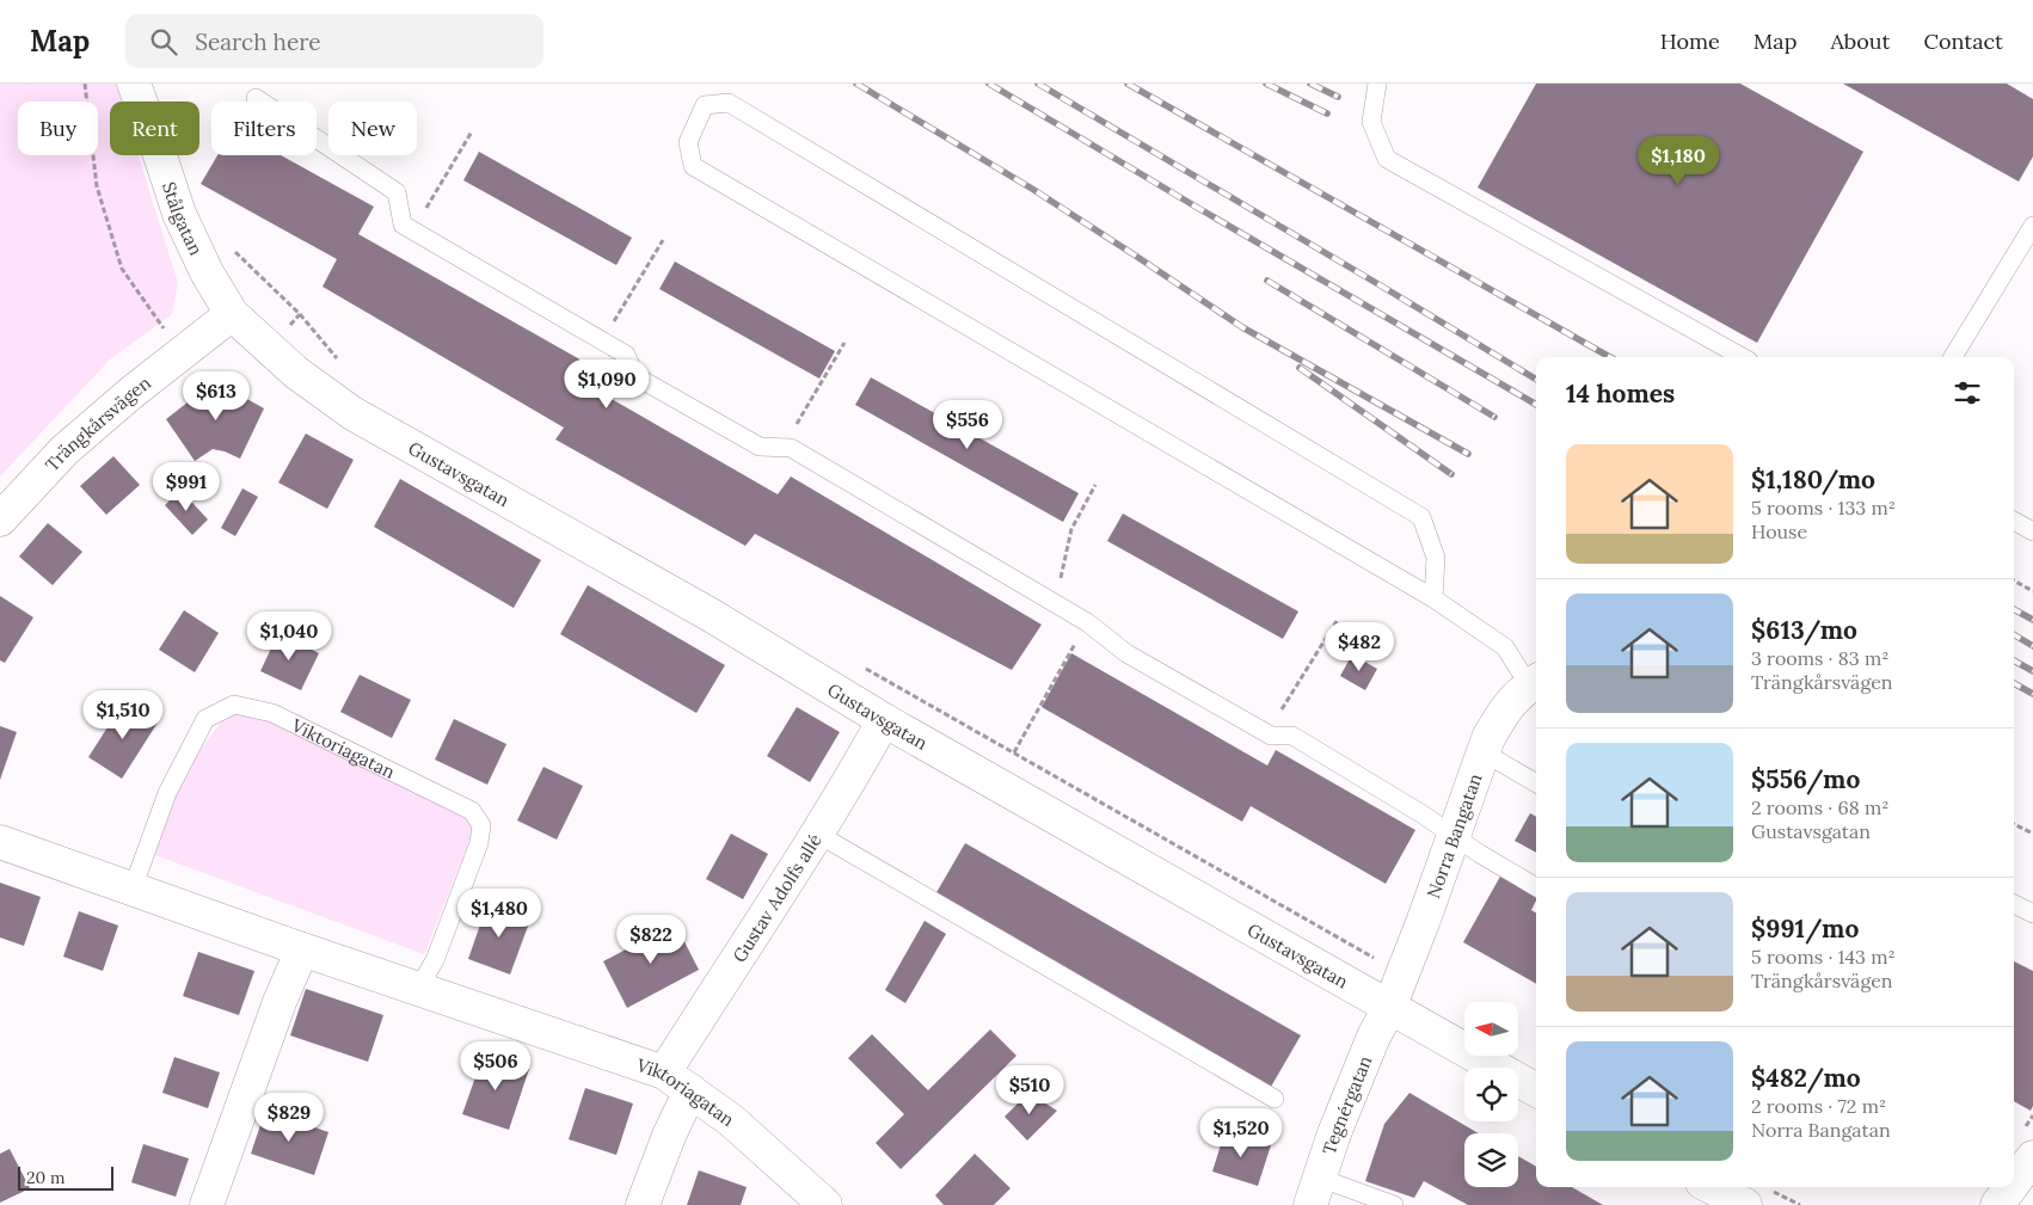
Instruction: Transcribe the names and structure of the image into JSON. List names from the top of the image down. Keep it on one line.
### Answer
{"streets":{"street":["Stålgatan","Trängkårsvägen","Gustavsgatan","Viktoriagatan","Norra Bangatan","Gustav Adolfs allé","Tegnérgatan"]},"crossings":[["Stålgatan","Trängkårsvägen"],["Stålgatan","Gustavsgatan"],["Trängkårsvägen","Gustavsgatan"],["Gustavsgatan","Norra Bangatan"],["Gustavsgatan","Gustav Adolfs allé"],["Gustavsgatan","Tegnérgatan"],["Viktoriagatan","Gustav Adolfs allé"],["Norra Bangatan","Tegnérgatan"]],"scale_bar":"20 m","north":"left","page":{"header":"Map","search":"Search here","nav":["Home","Map","About","Contact"],"chip":["Buy","Rent","Filters","New"],"price":["$1,180","$1,090","$613","$556","$991","$1,040","$482","$1,510","$1,480","$822","$506","$510","$829","$1,520"],"heading":"14 homes","list":[{"name":"$1,180/mo","note":"5 rooms · 133 m² · House"},{"name":"$613/mo","note":"3 rooms · 83 m² · Trängkårsvägen"},{"name":"$556/mo","note":"2 rooms · 68 m² · Gustavsgatan"},{"name":"$991/mo","note":"5 rooms · 143 m² · Trängkårsvägen"},{"name":"$482/mo","note":"2 rooms · 72 m² · Norra Bangatan"}],"scale":"20 m"}}
